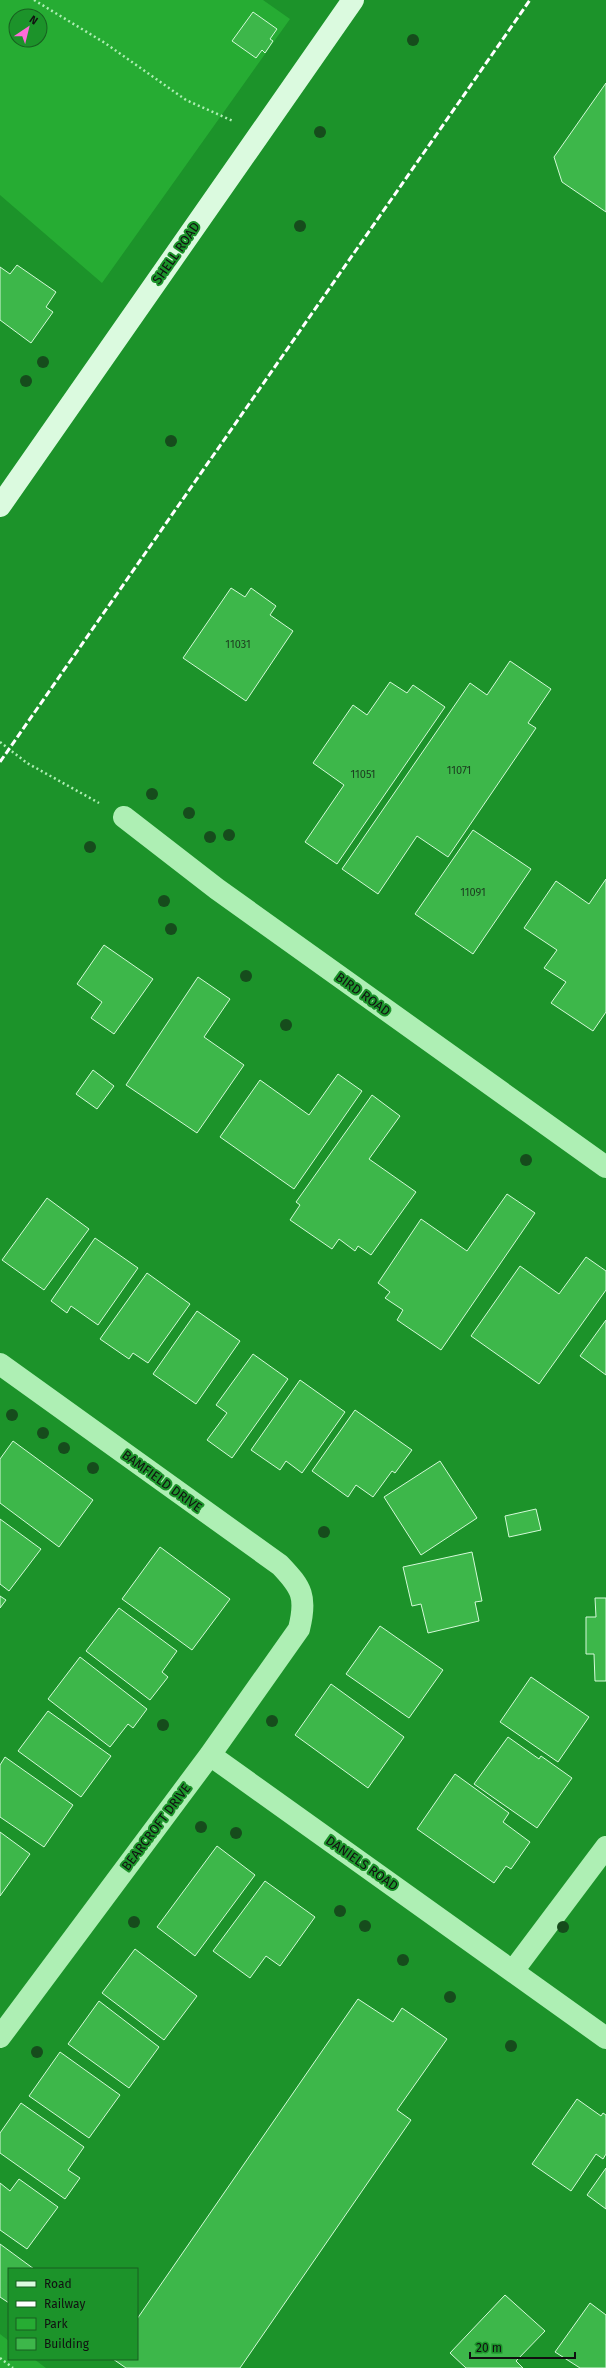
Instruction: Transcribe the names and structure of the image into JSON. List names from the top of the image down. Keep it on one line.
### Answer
{"streets":{"main road":["SHELL ROAD"],"street":["BIRD ROAD","BAMFIELD DRIVE","BEARCROFT DRIVE","DANIELS ROAD"]},"crossings":[["BAMFIELD DRIVE","BEARCROFT DRIVE"],["BEARCROFT DRIVE","DANIELS ROAD"]],"house_numbers":["11031","11071","11051","11091"],"legend":["Road","Railway","Park","Building"],"scale_bar":"20 m","north":"top right"}
